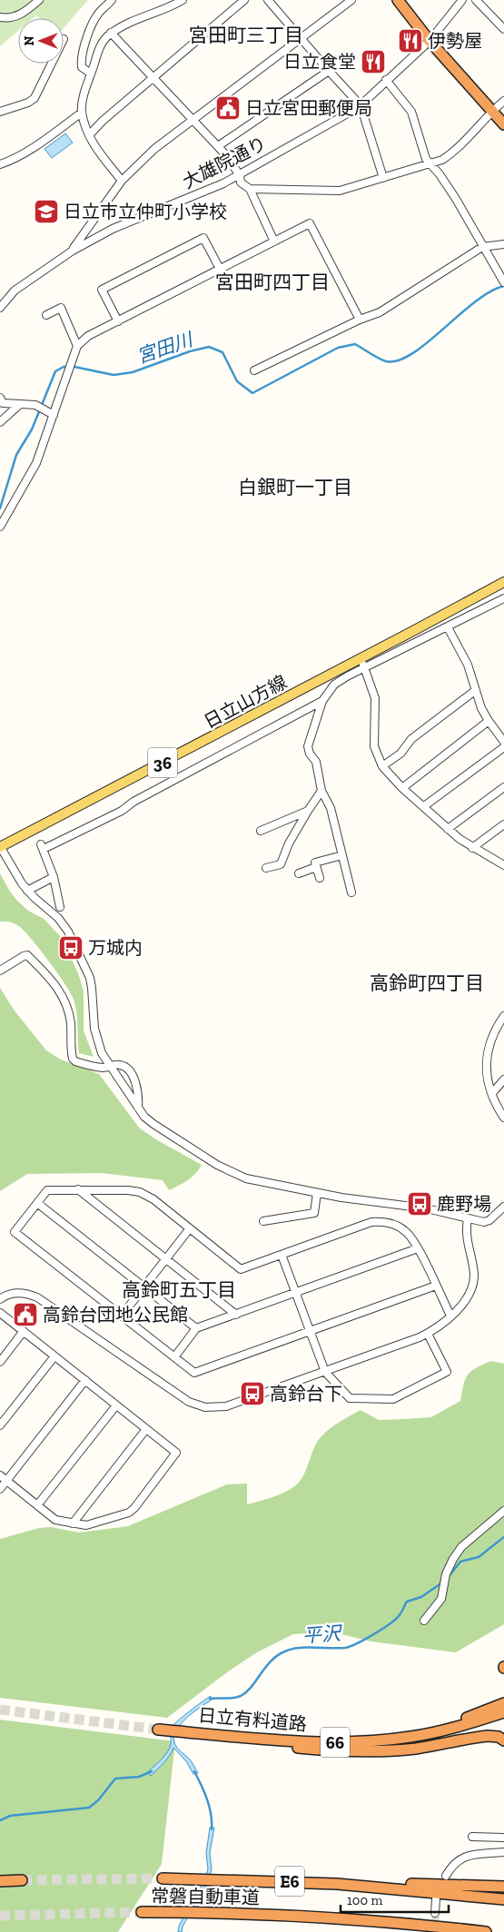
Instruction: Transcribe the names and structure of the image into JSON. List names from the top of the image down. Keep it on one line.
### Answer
{"streets":{"highway":["日立有料道路","66","E6","常磐自動車道"],"main road":["日立山方線","36"],"street":["大雄院通り"]},"districts":["宮田町三丁目","宮田町四丁目","白銀町一丁目","高鈴町四丁目","高鈴町五丁目"],"water":["宮田川","平沢"],"places":{"restaurant":["伊勢屋","日立食堂"],"public building":["日立宮田郵便局","高鈴台団地公民館"],"school or university":["日立市立仲町小学校"],"bus stop":["万城内","鹿野場","高鈴台下"]},"scale_bar":"100 m","north":"left"}
